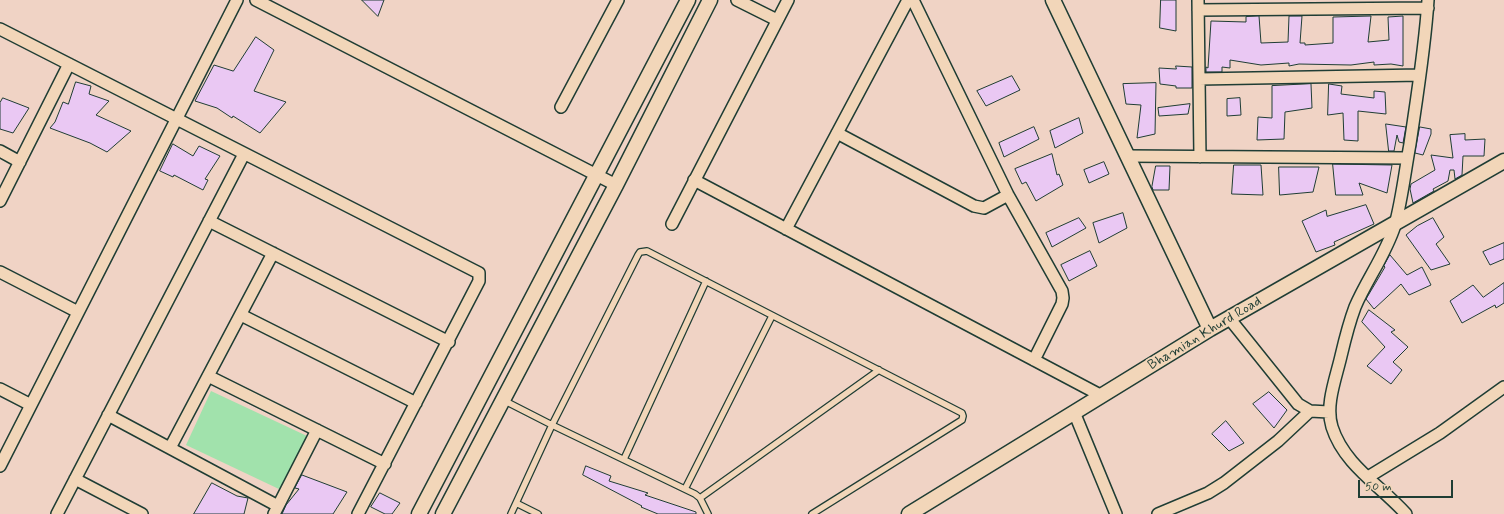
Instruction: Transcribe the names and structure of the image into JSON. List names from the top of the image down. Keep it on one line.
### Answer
{"streets":{"street":["Bhamian Khurd Road"]},"scale_bar":"50 m"}
